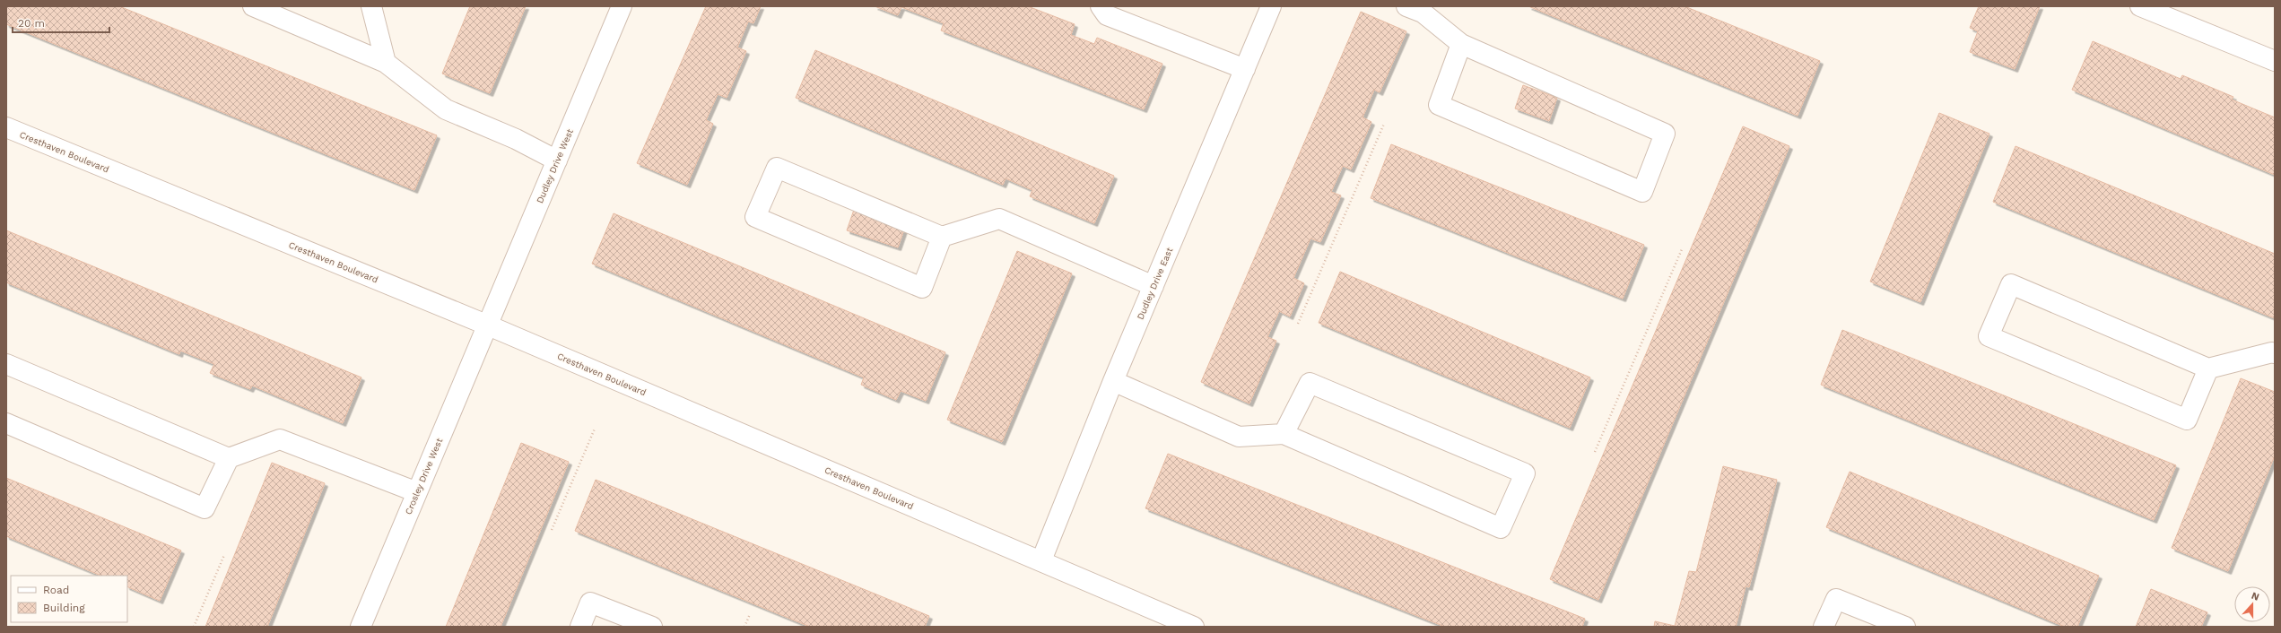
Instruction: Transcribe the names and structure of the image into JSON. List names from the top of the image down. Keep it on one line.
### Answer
{"streets":{"street":["Cresthaven Boulevard","Dudley Drive West","Dudley Drive East","Crosley Drive West"]},"crossings":[["Cresthaven Boulevard","Dudley Drive West"],["Cresthaven Boulevard","Dudley Drive East"],["Cresthaven Boulevard","Crosley Drive West"],["Dudley Drive West","Crosley Drive West"]],"legend":["Road","Building"],"scale_bar":"20 m","north":"top"}
